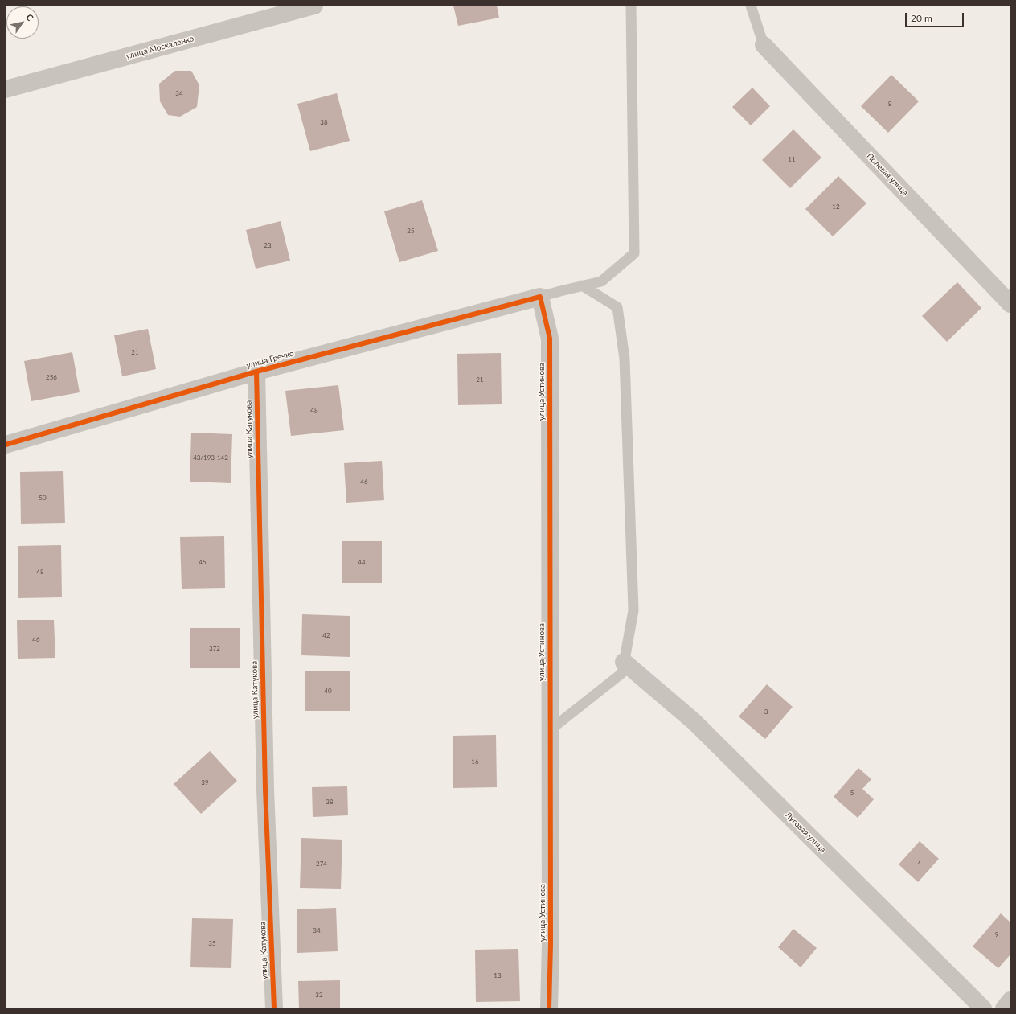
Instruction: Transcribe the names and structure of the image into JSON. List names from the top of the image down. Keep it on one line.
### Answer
{"streets":{"street":["улица Москаленко","Полевая улица","улица Гречко","улица Устинова","улица Катукова","Луговая улица"]},"crossings":[["улица Гречко","улица Устинова"],["улица Гречко","улица Катукова"]],"house_numbers":["34","8","38","11","12","25","23","21","256","21","48","43/193-142","46","50","45","44","48","42","46","372","40","3","16","39","5","38","7","274","34","9","35","13","32"],"scale_bar":"20 m","north":"top right"}
